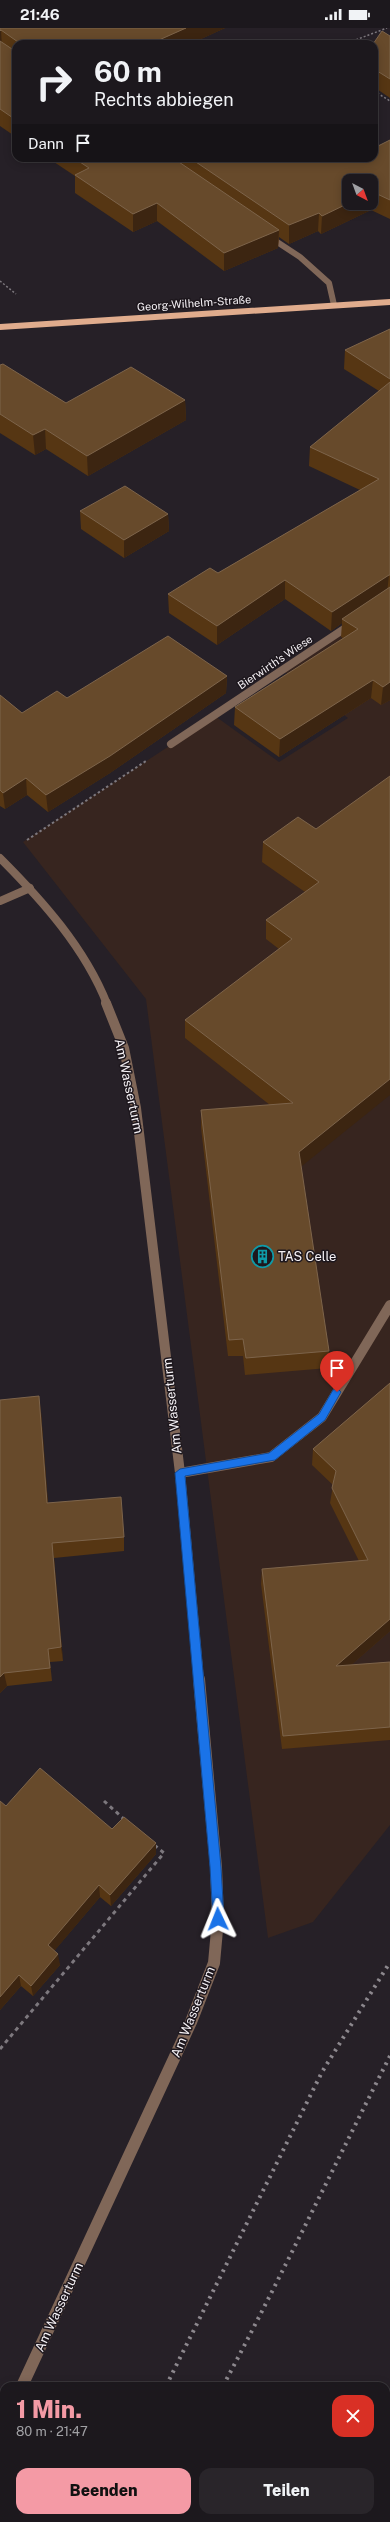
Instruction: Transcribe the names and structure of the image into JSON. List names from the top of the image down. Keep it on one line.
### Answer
{"streets":{"main road":["Georg-Wilhelm-Straße"],"street":["Bierwirth's Wiese","Am Wasserturm"]},"places":{"building":["TAS Celle"]},"north":"bottom right","page":{"status":"21:46","turn":["60 m","Rechts abbiegen"],"then":"Dann","heading":["1 Min.","80 m · 21:47"],"buttons":["Beenden","Teilen"]}}
